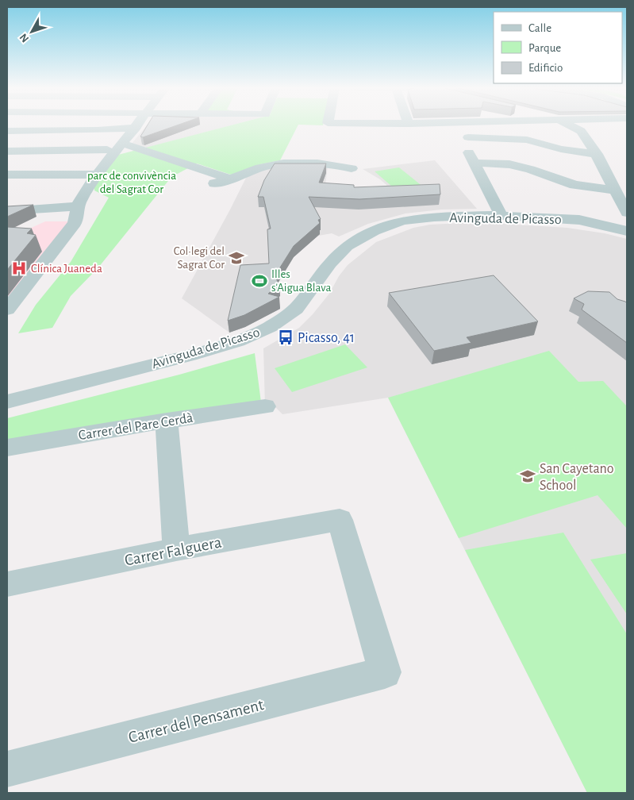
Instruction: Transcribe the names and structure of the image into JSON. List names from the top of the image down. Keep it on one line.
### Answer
{"streets":{"street":["Avinguda de Picasso","Carrer del Pare Cerdà","Carrer Falguera","Carrer del Pensament"]},"crossings":[["Carrer Falguera","Carrer del Pensament"]],"parks":["parc de convivència del Sagrat Cor"],"places":{"school or university":["Col·legi del Sagrat Cor","San Cayetano School"],"hospital":["Clínica Juaneda"],"sports":["Illes s'Aigua Blava"],"bus stop":["Picasso, 41"]},"legend":["Calle","Parque","Edificio"],"north":"bottom left"}
